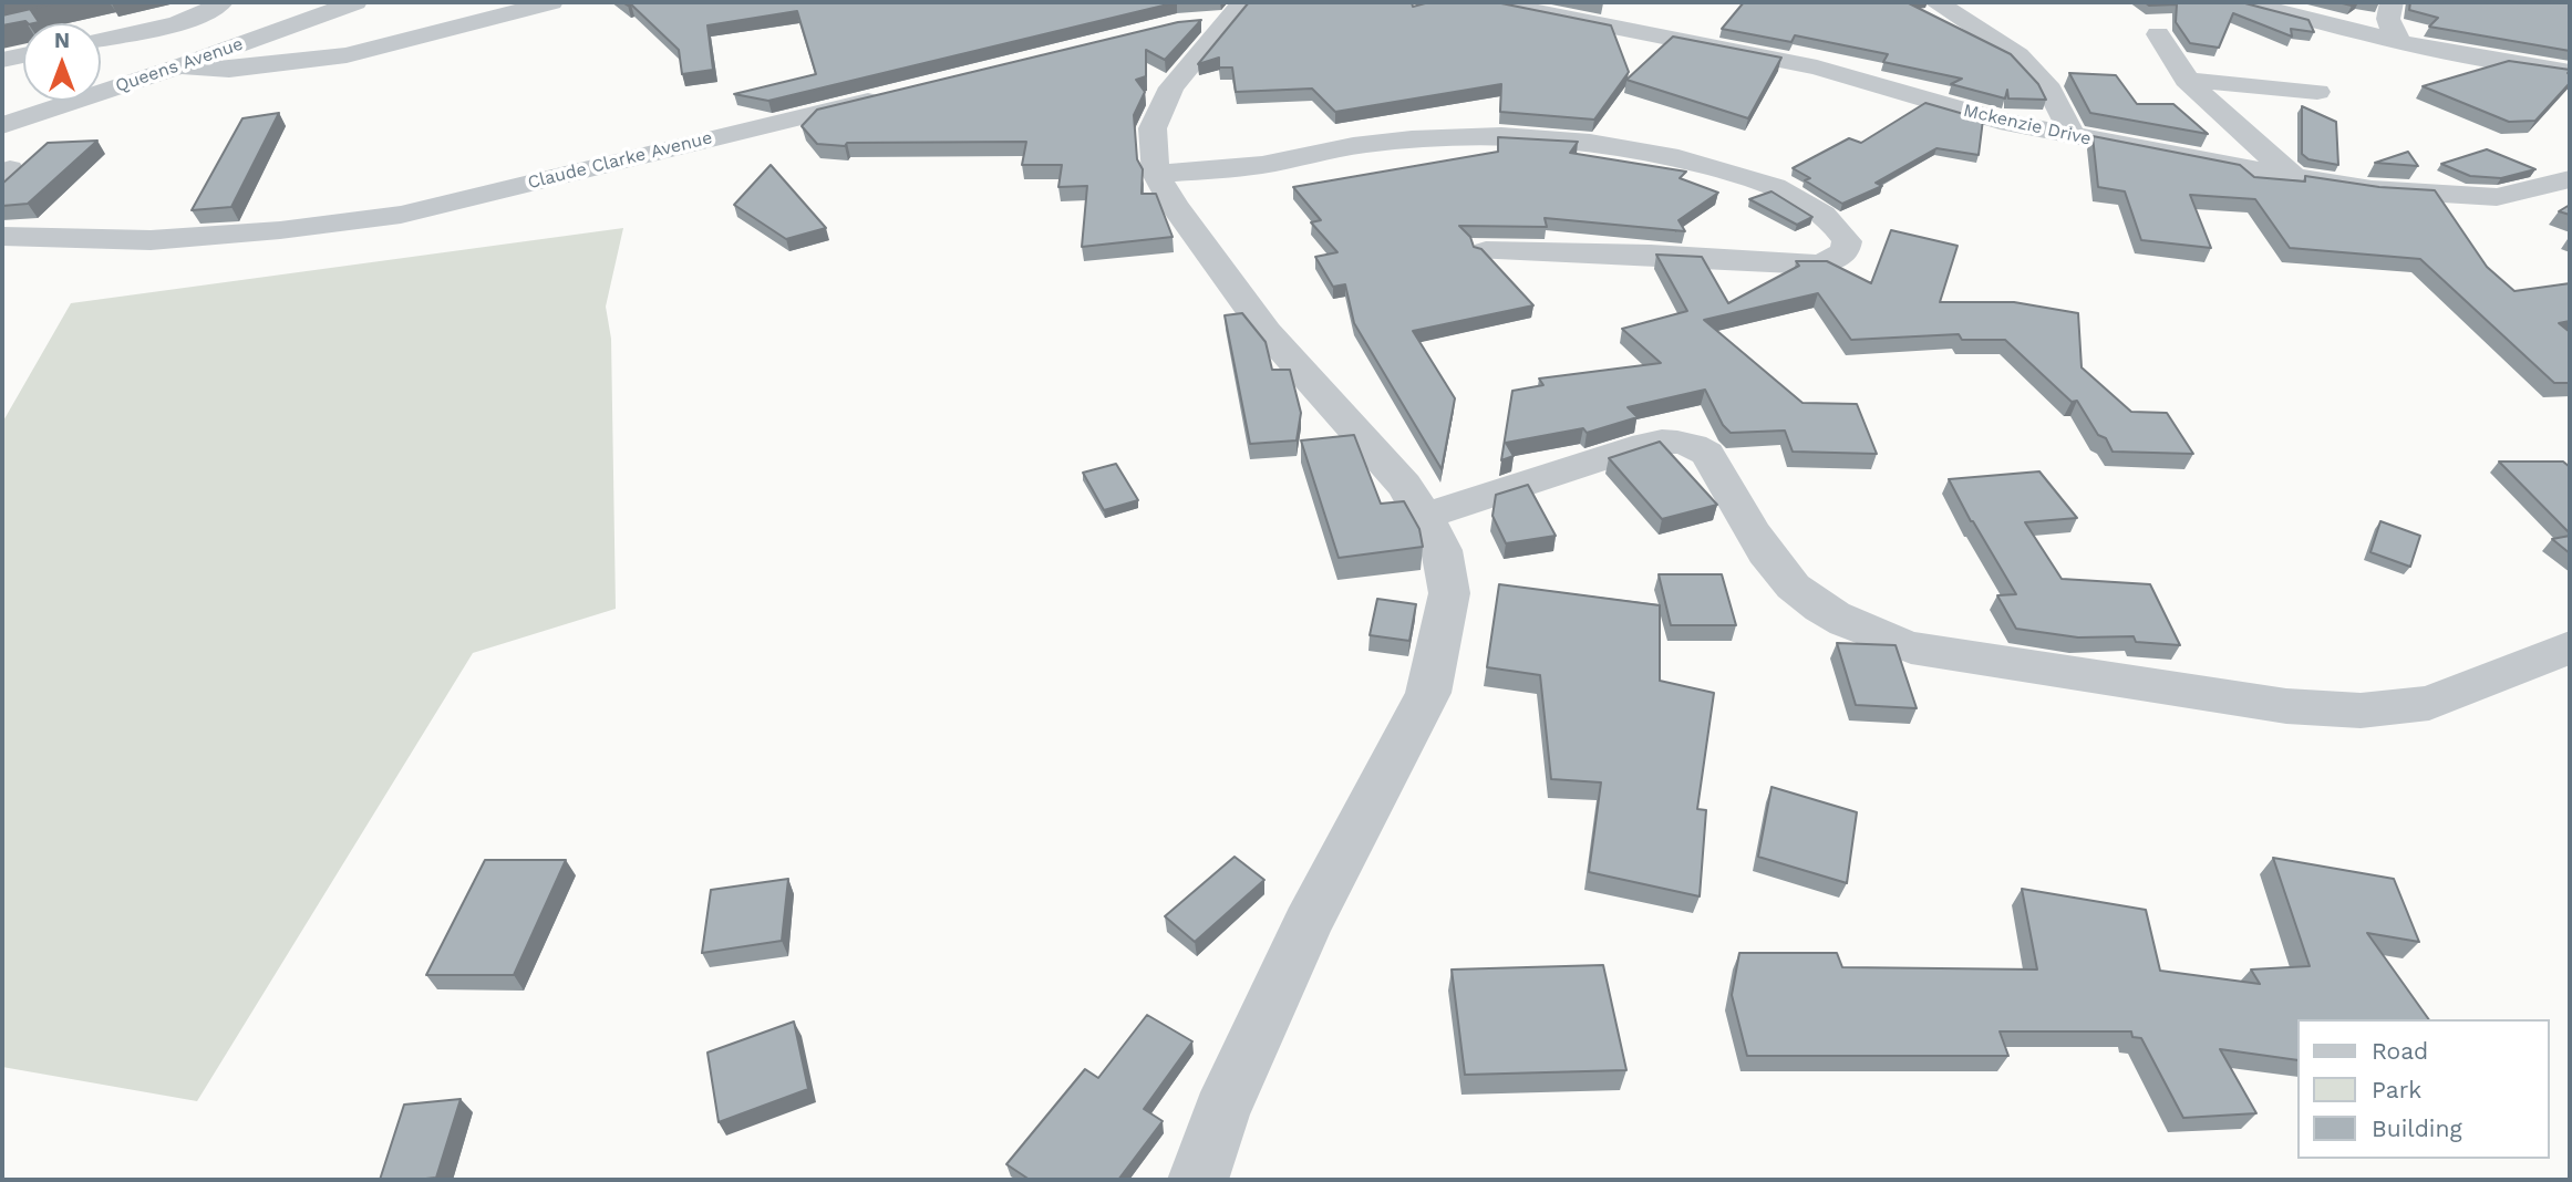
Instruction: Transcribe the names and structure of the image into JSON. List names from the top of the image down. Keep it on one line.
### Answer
{"streets":{"street":["Queens Avenue","Mckenzie Drive","Claude Clarke Avenue"]},"legend":["Road","Park","Building"],"north":"top"}
